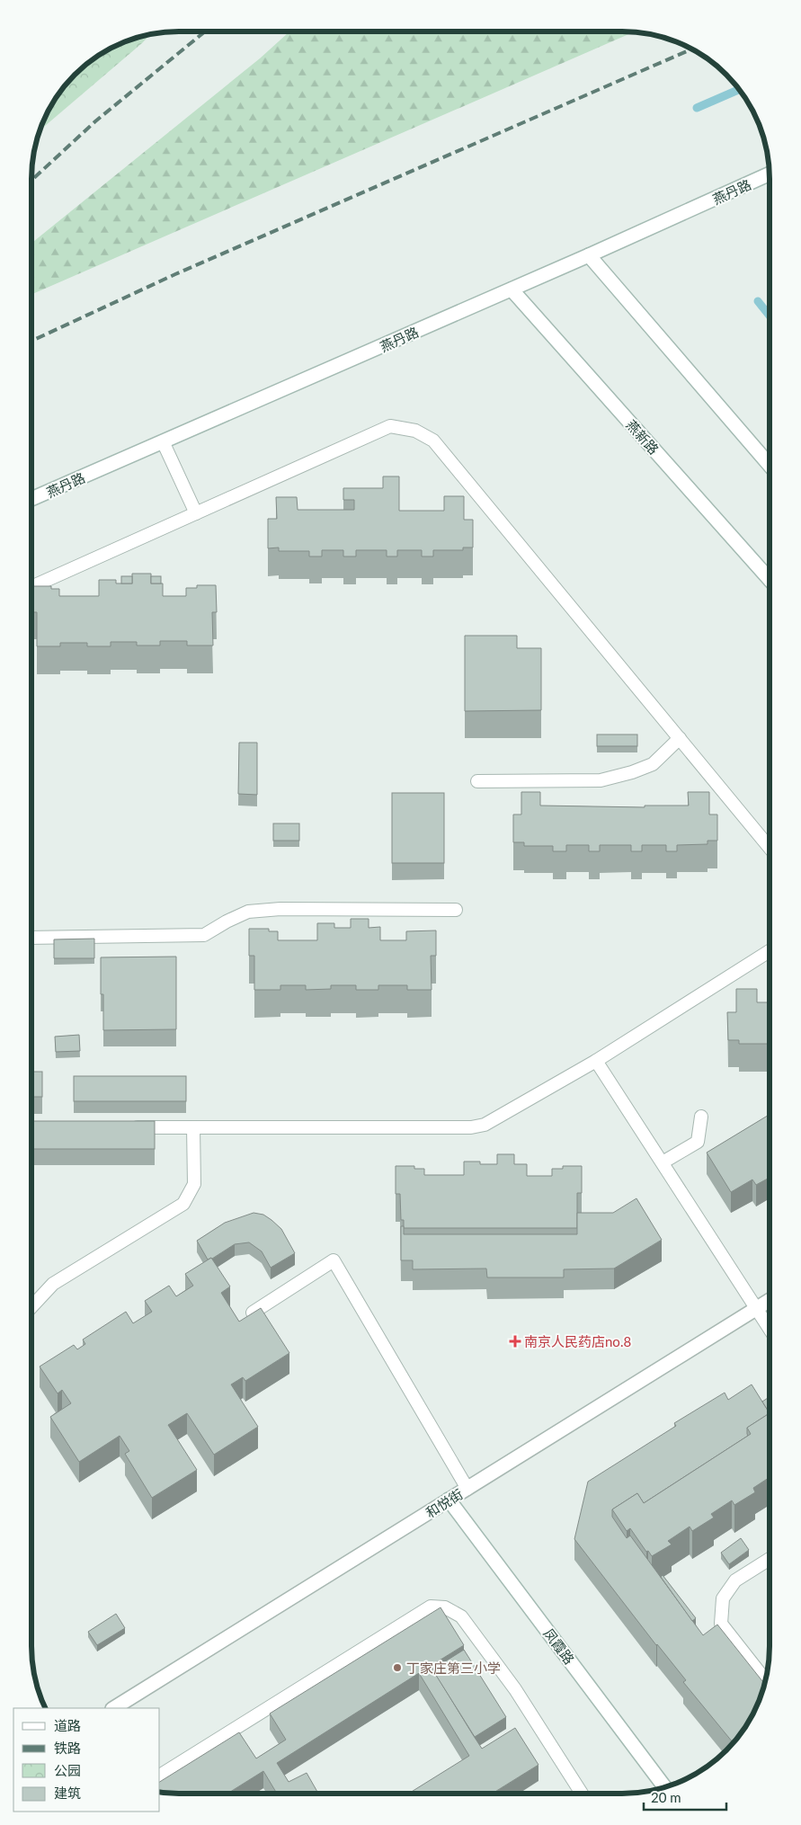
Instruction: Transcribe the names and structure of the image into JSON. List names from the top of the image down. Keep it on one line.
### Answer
{"streets":{"street":["燕丹路","燕新路","和悦街","凤霞路"]},"crossings":[["燕丹路","燕新路"],["和悦街","凤霞路"]],"places":{"health":["南京人民药店no.8"],"other":["丁家庄第三小学"]},"legend":["道路","铁路","公园","建筑"],"scale_bar":"20 m"}
